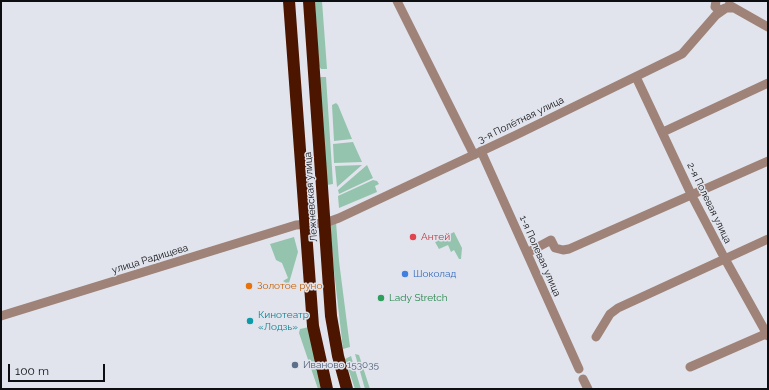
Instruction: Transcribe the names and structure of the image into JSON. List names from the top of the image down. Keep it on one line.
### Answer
{"streets":{"highway":["Лежневская улица"],"street":["3-я Полётная улица","2-я Полевая улица","1-я Полевая улица","улица Радищева"]},"crossings":[["3-я Полётная улица","Лежневская улица"],["3-я Полётная улица","2-я Полевая улица"],["3-я Полётная улица","1-я Полевая улица"],["3-я Полётная улица","улица Радищева"],["Лежневская улица","улица Радищева"]],"places":["Антей","Шоколад","Золотое руно","Lady Stretch","Кинотеатр «Лодзь»","Иваново 153035"],"scale_bar":"100 m"}
